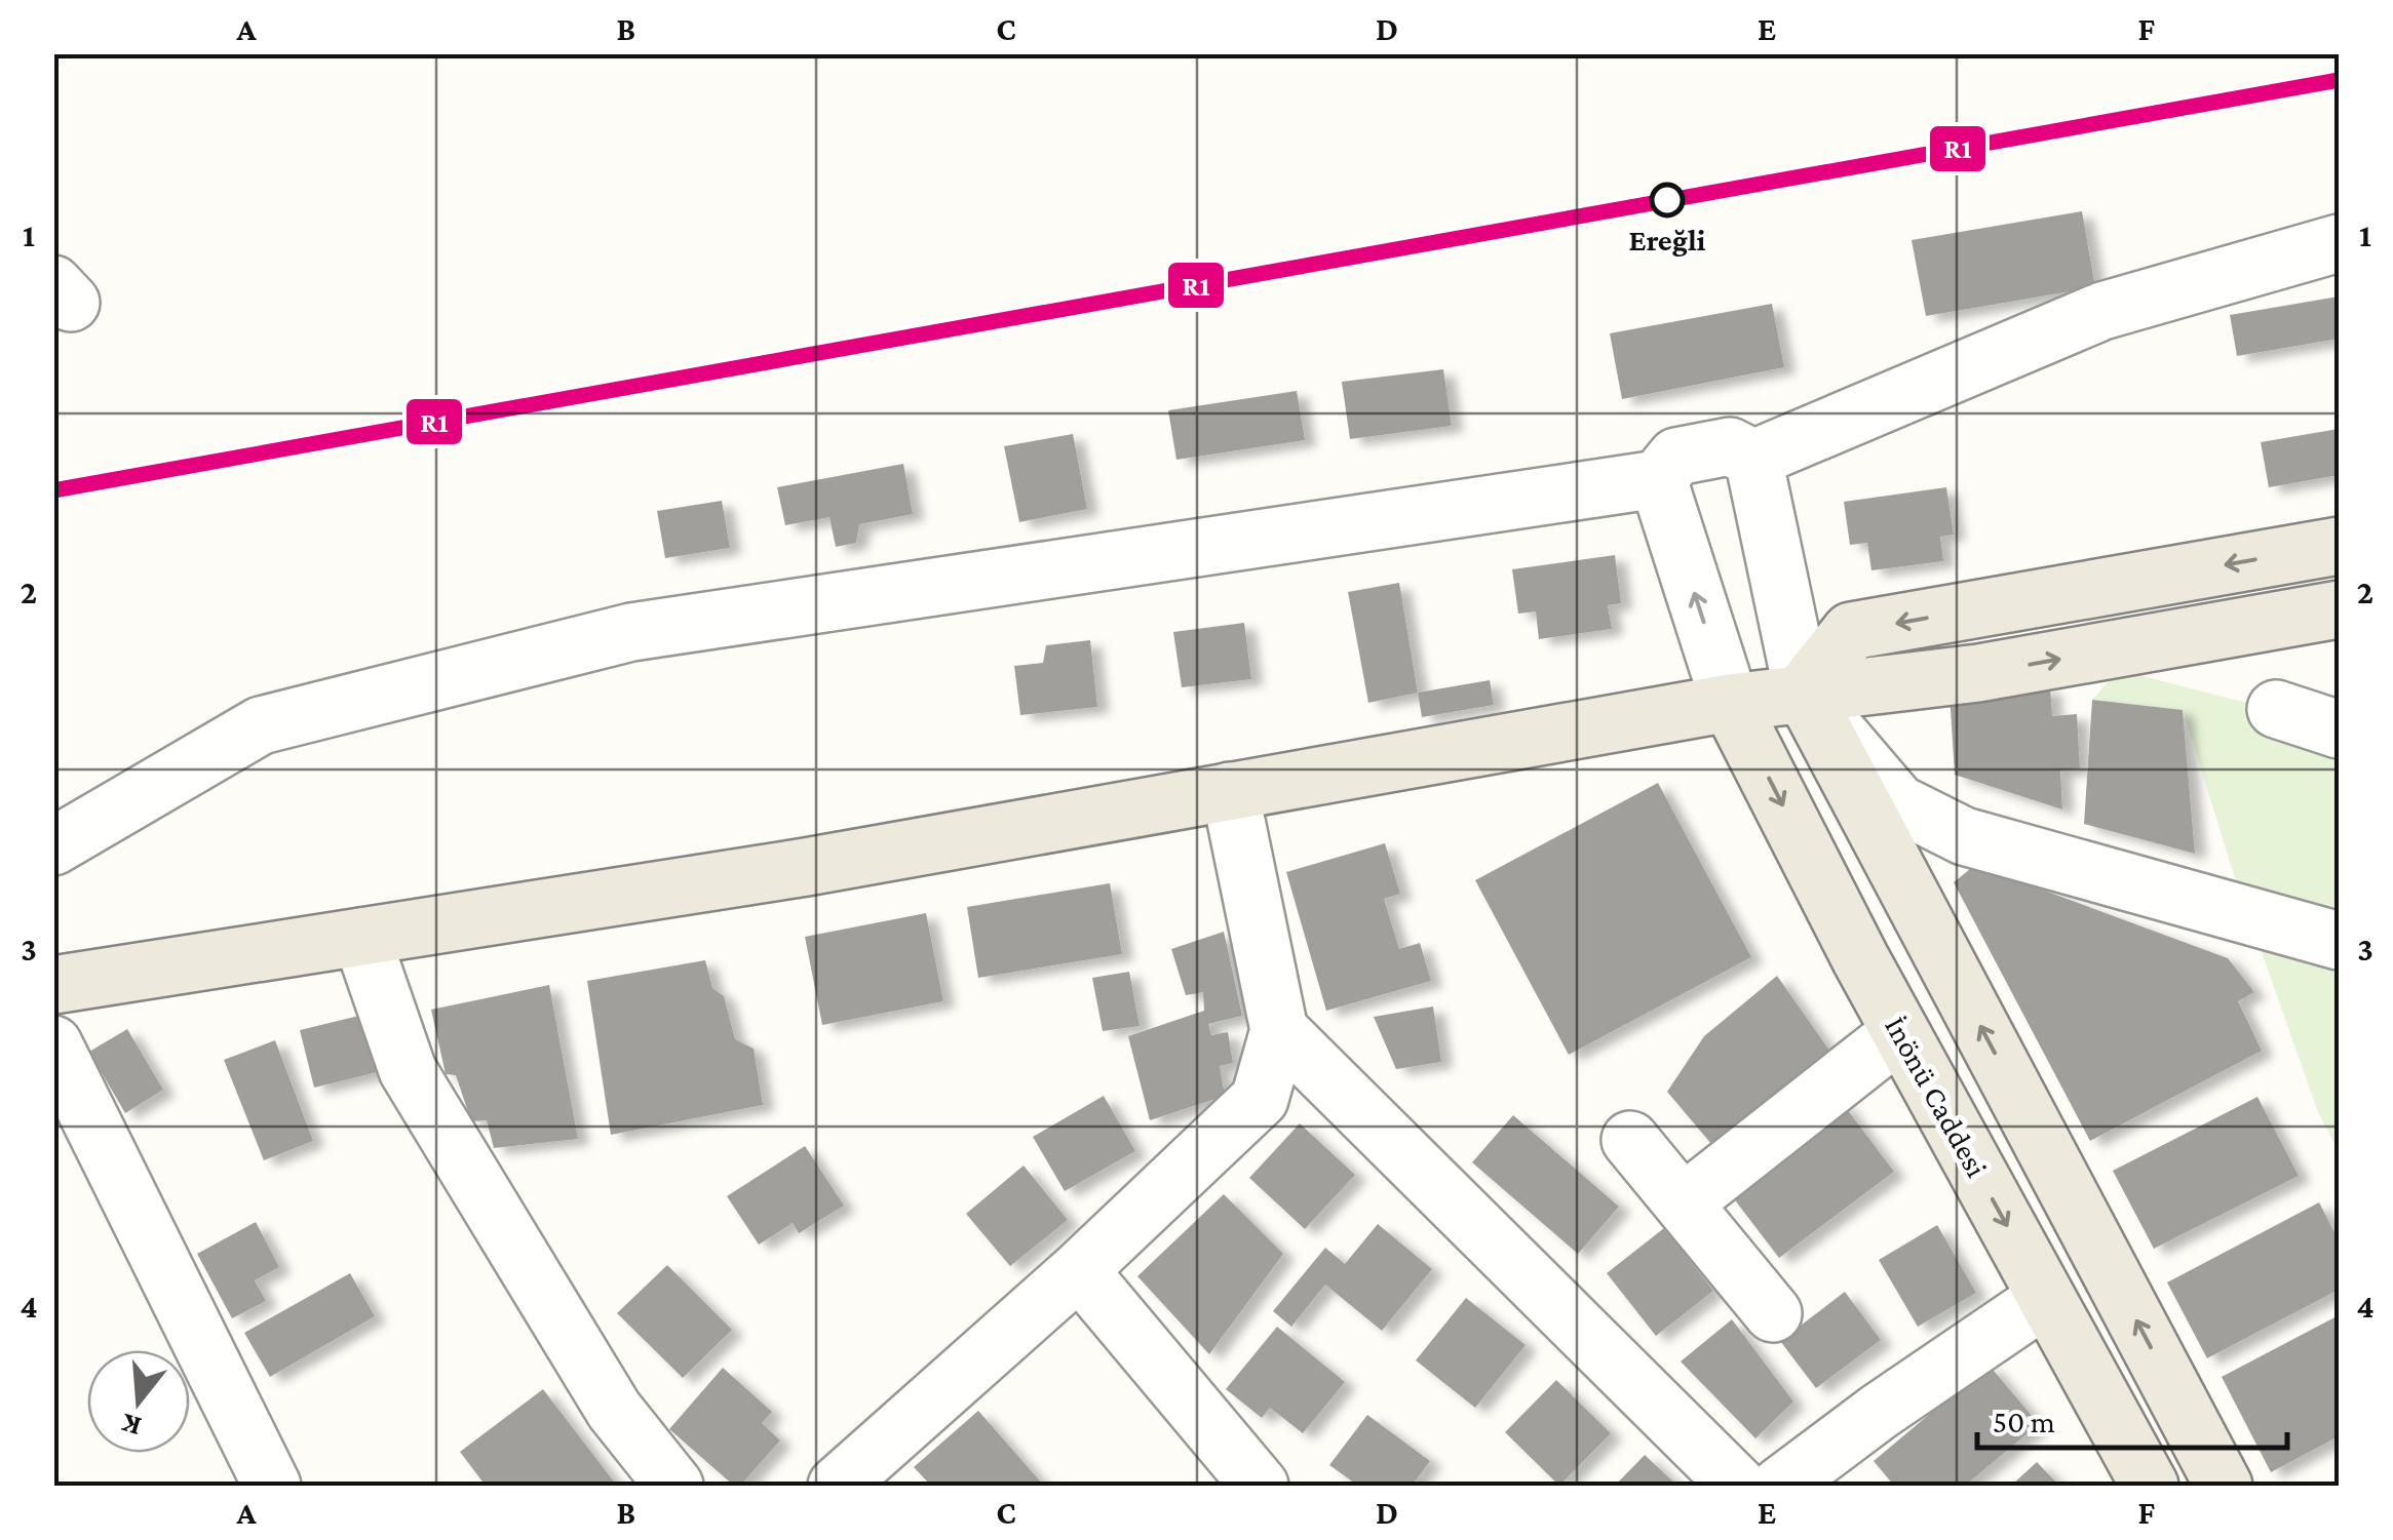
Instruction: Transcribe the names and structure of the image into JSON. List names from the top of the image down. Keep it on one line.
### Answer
{"streets":{"main road":["İnönü Caddesi"]},"places":["Ereğli"],"lines":["transit line R1"],"scale_bar":"50 m","north":"bottom","grid":{"columns":["A","B","C","D","E","F"],"rows":["1","2","3","4"]}}
